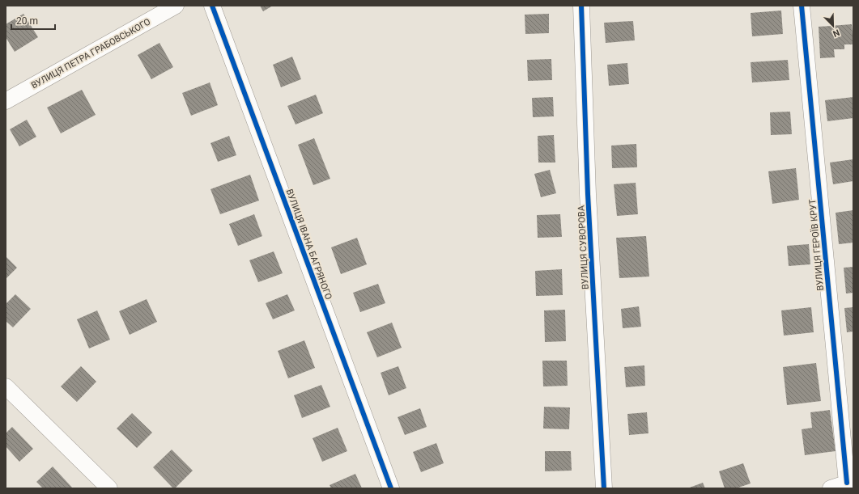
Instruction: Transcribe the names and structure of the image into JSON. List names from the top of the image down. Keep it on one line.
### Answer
{"streets":{"street":["ВУЛИЦЯ ПЕТРА ГРАБОВСЬКОГО","ВУЛИЦЯ ІВАНА БАГРЯНОГО","ВУЛИЦЯ ГЕРОЇВ КРУТ","ВУЛИЦЯ СУВОРОВА"]},"scale_bar":"20 m","north":"bottom right"}
